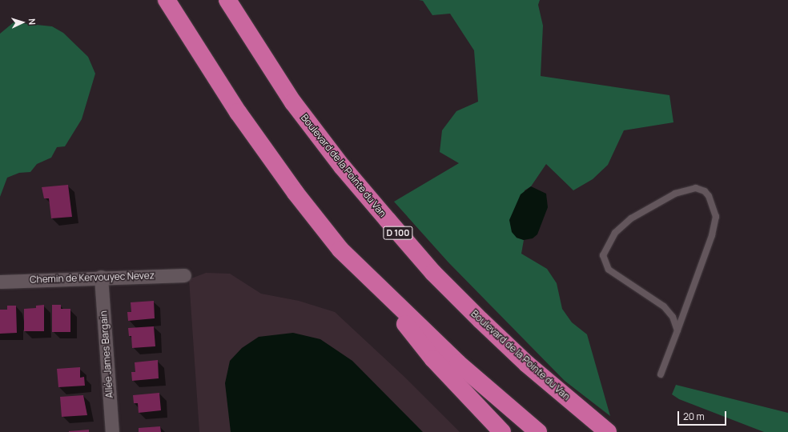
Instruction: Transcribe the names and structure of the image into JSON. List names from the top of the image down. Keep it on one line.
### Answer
{"streets":{"highway":["Boulevard de la Pointe du Van","D 100"],"street":["Chemin de Kervouyec Nevez","Allée James Bargain"]},"crossings":[["Chemin de Kervouyec Nevez","Allée James Bargain"]],"scale_bar":"20 m","north":"right"}
